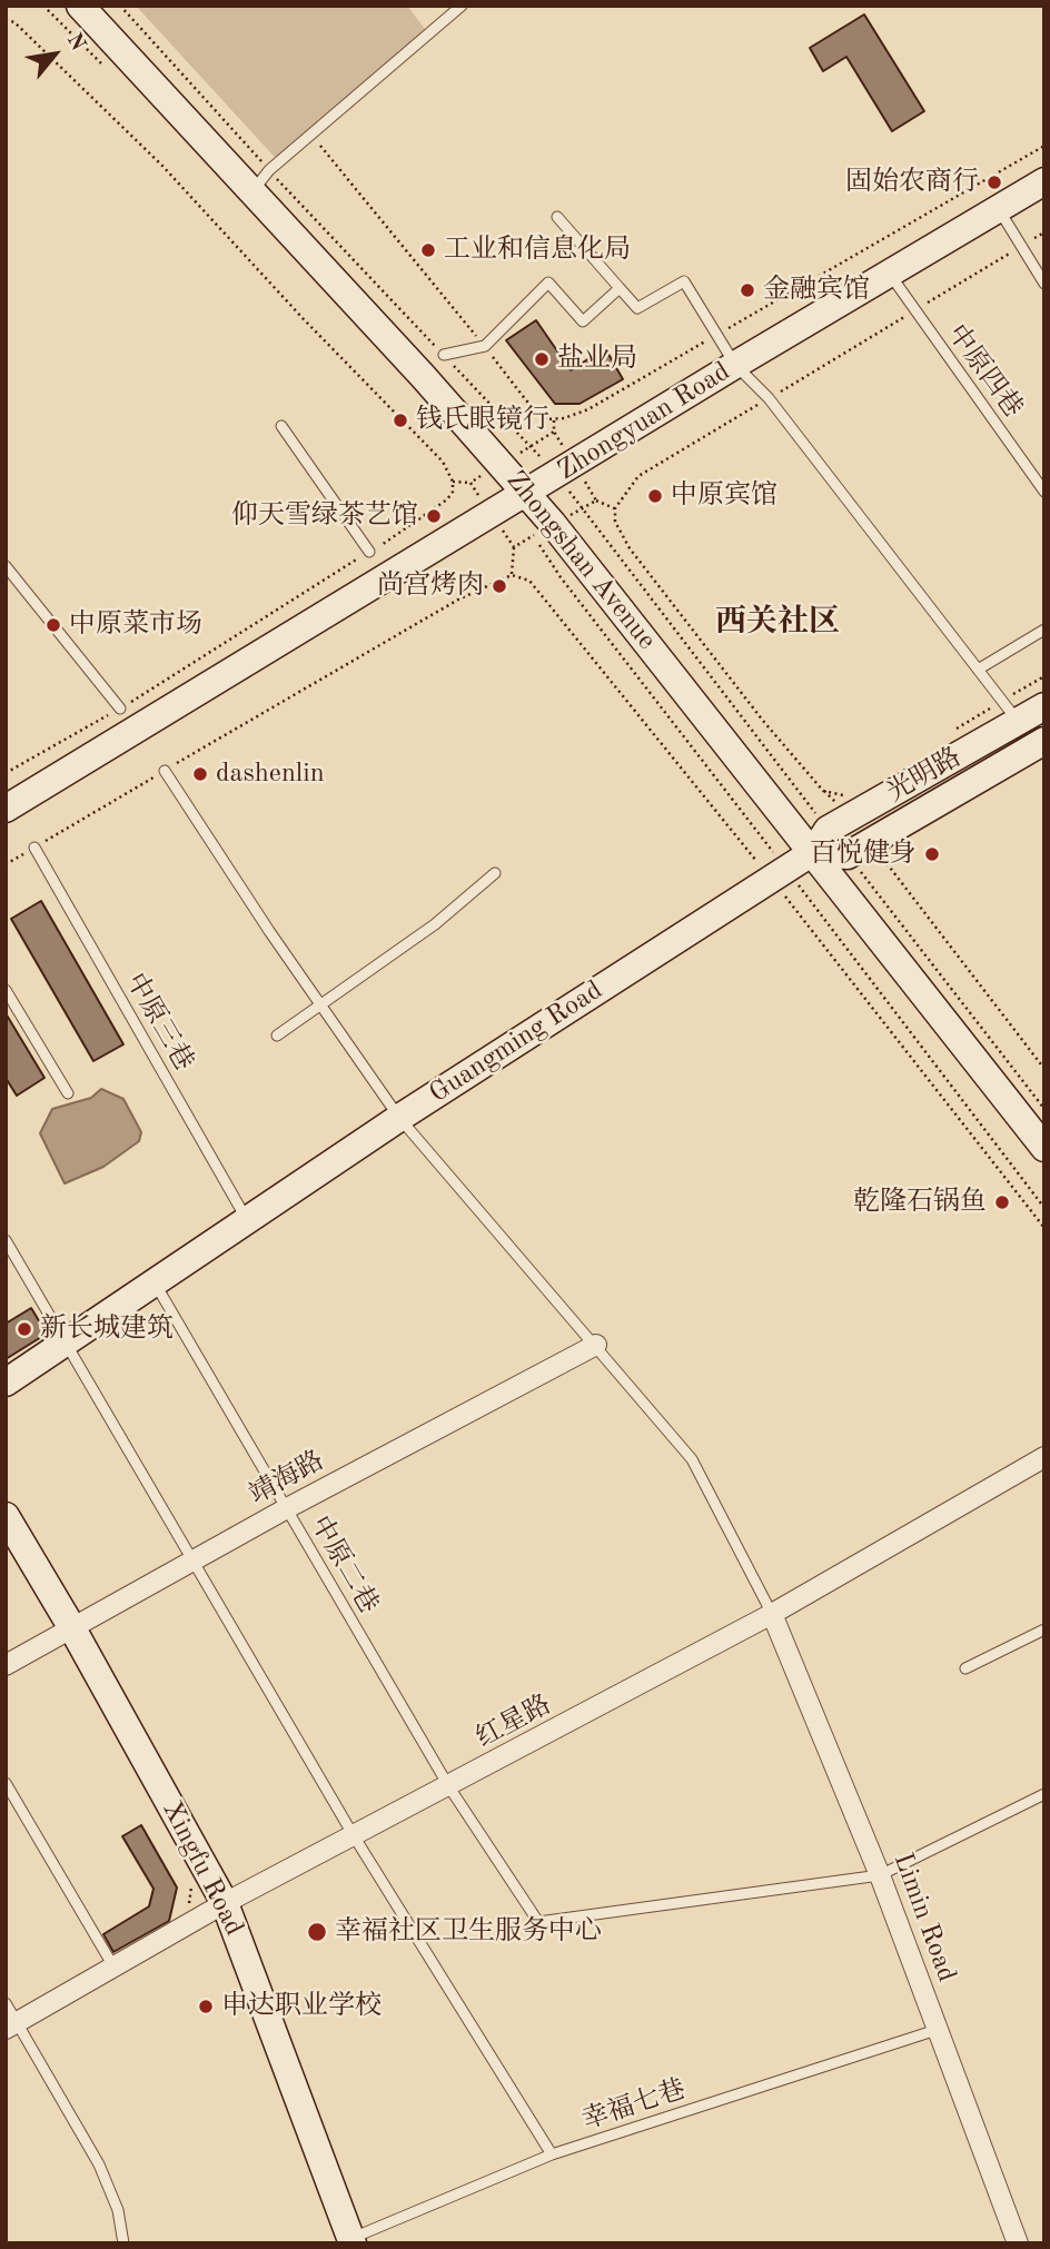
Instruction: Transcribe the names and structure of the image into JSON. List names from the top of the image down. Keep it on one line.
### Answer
{"streets":{"main road":["Zhongyuan Road","Zhongshan Avenue","光明路","Guangming Road","Xingfu Road"],"street":["靖海路","红星路","Limin Road"],"lane":["中原四巷","中原三巷","中原二巷","幸福七巷"]},"crossings":[["中原四巷","Zhongyuan Road"],["Zhongyuan Road","Zhongshan Avenue"],["Zhongshan Avenue","光明路"],["Zhongshan Avenue","Guangming Road"],["光明路","Guangming Road"],["中原三巷","Guangming Road"],["Guangming Road","中原二巷"],["靖海路","中原二巷"],["靖海路","Xingfu Road"],["中原二巷","红星路"],["中原二巷","Limin Road"],["红星路","Xingfu Road"],["红星路","Limin Road"],["Xingfu Road","幸福七巷"],["Limin Road","幸福七巷"]],"districts":["西关社区"],"places":["固始农商行","工业和信息化局","金融宾馆","盐业局","钱氏眼镜行","中原宾馆","仰天雪绿茶艺馆","尚宫烤肉","中原菜市场","dashenlin","百悦健身","乾隆石锅鱼","新长城建筑","幸福社区卫生服务中心","申达职业学校"],"north":"top right"}
